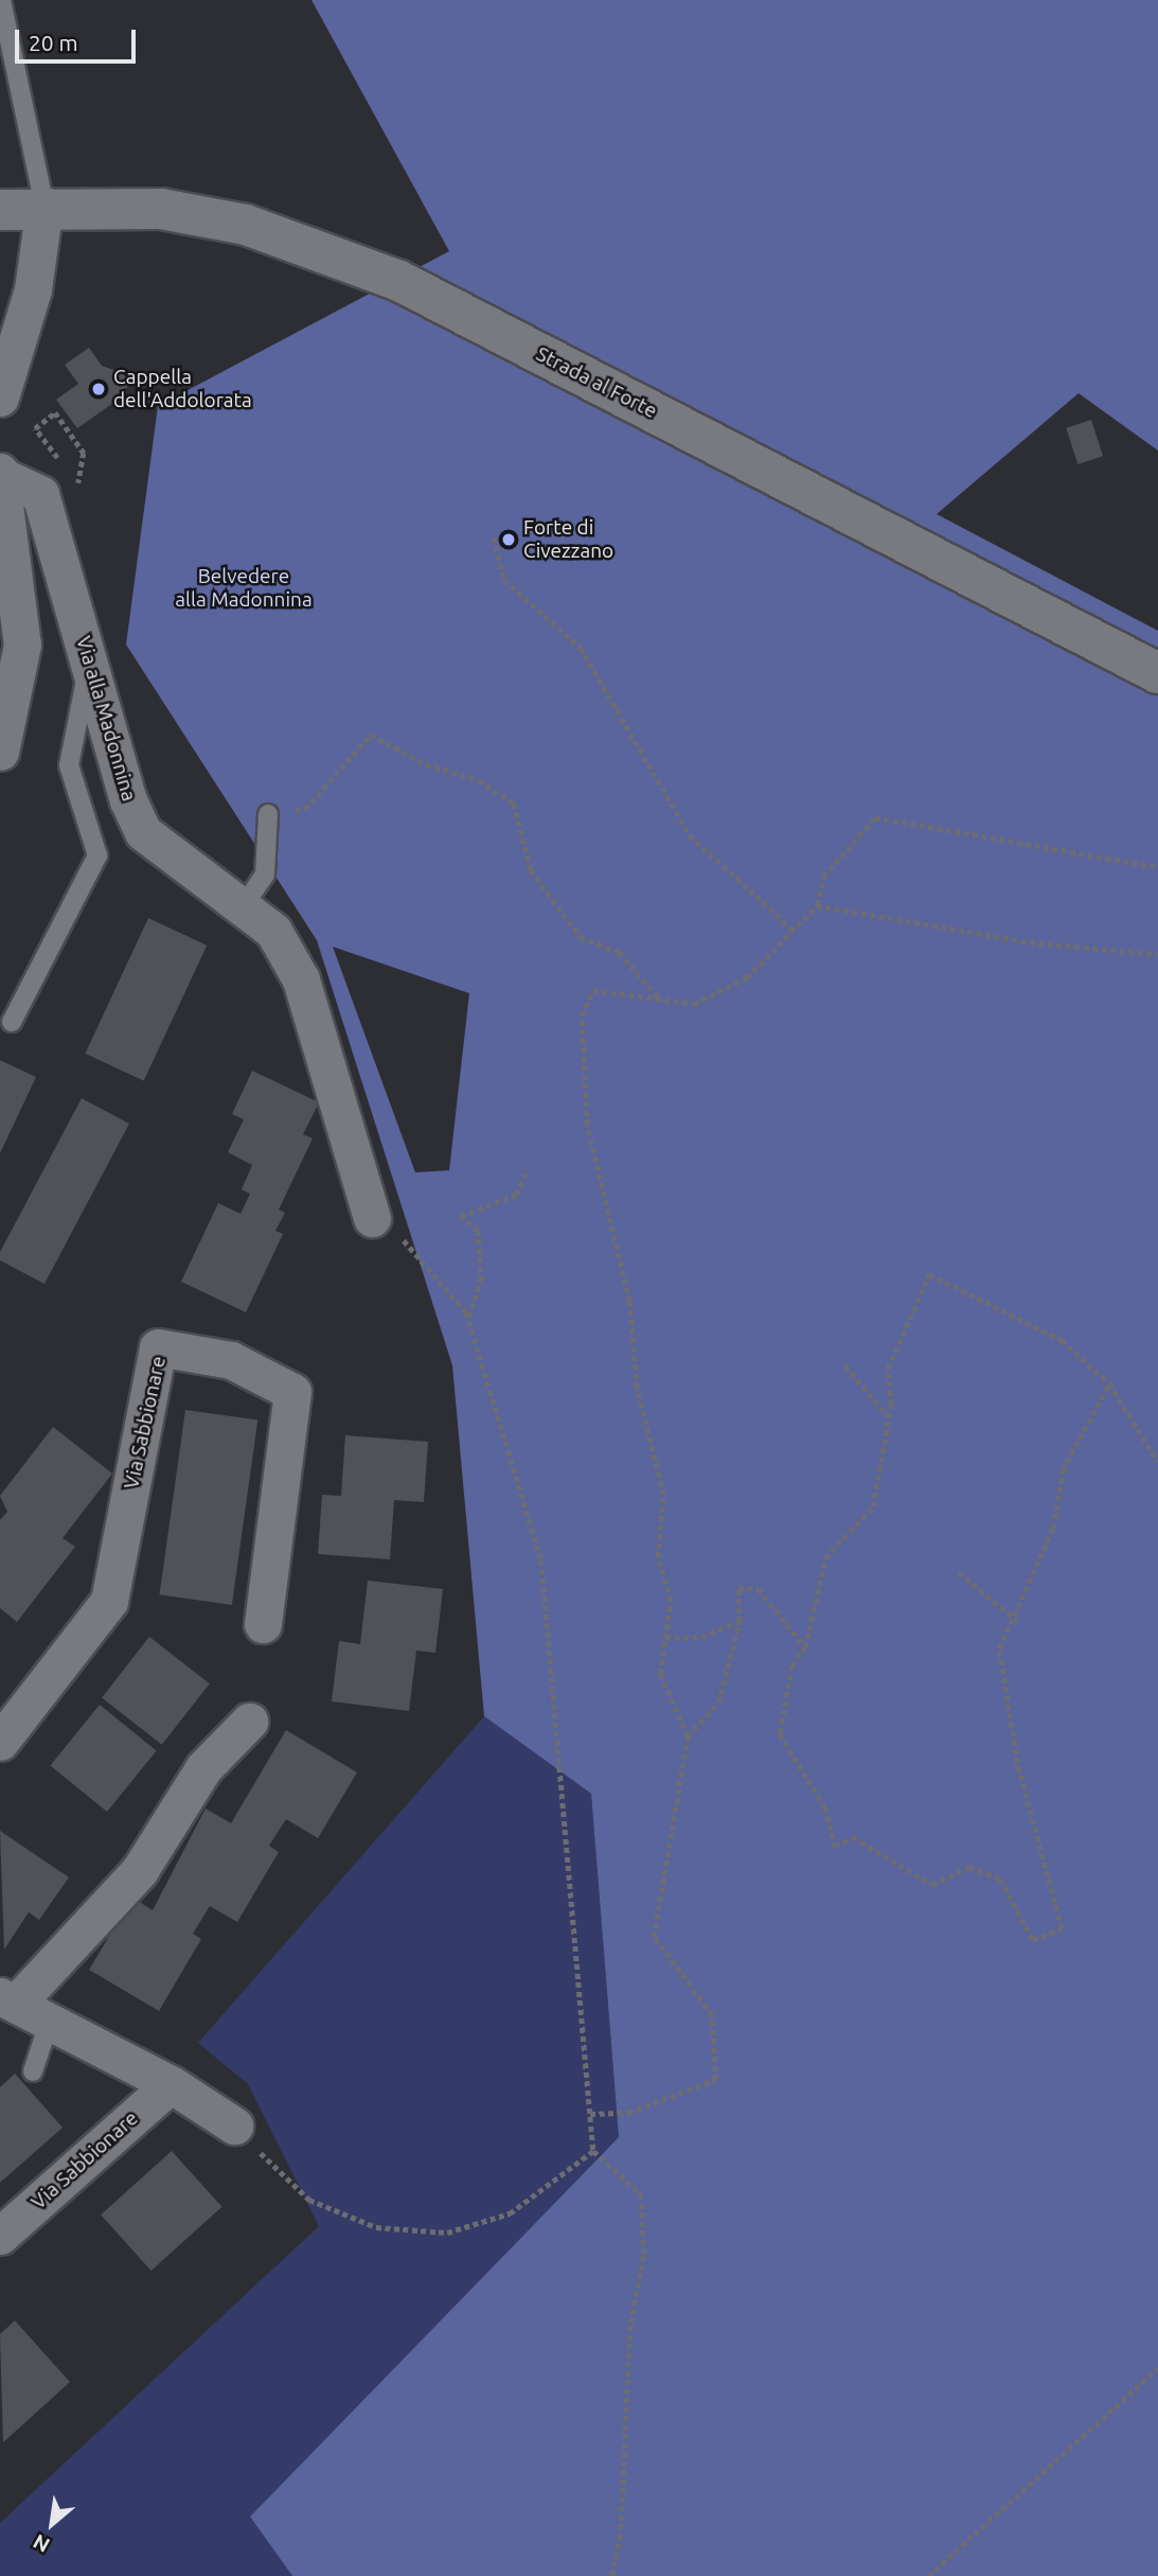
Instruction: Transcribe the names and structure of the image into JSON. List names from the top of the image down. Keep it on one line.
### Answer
{"streets":{"street":["Strada al Forte","Via alla Madonnina","Via Sabbionare"]},"parks":["Belvedere alla Madonnina"],"places":["Cappella dell'Addolorata","Forte di Civezzano"],"scale_bar":"20 m","north":"bottom left"}
